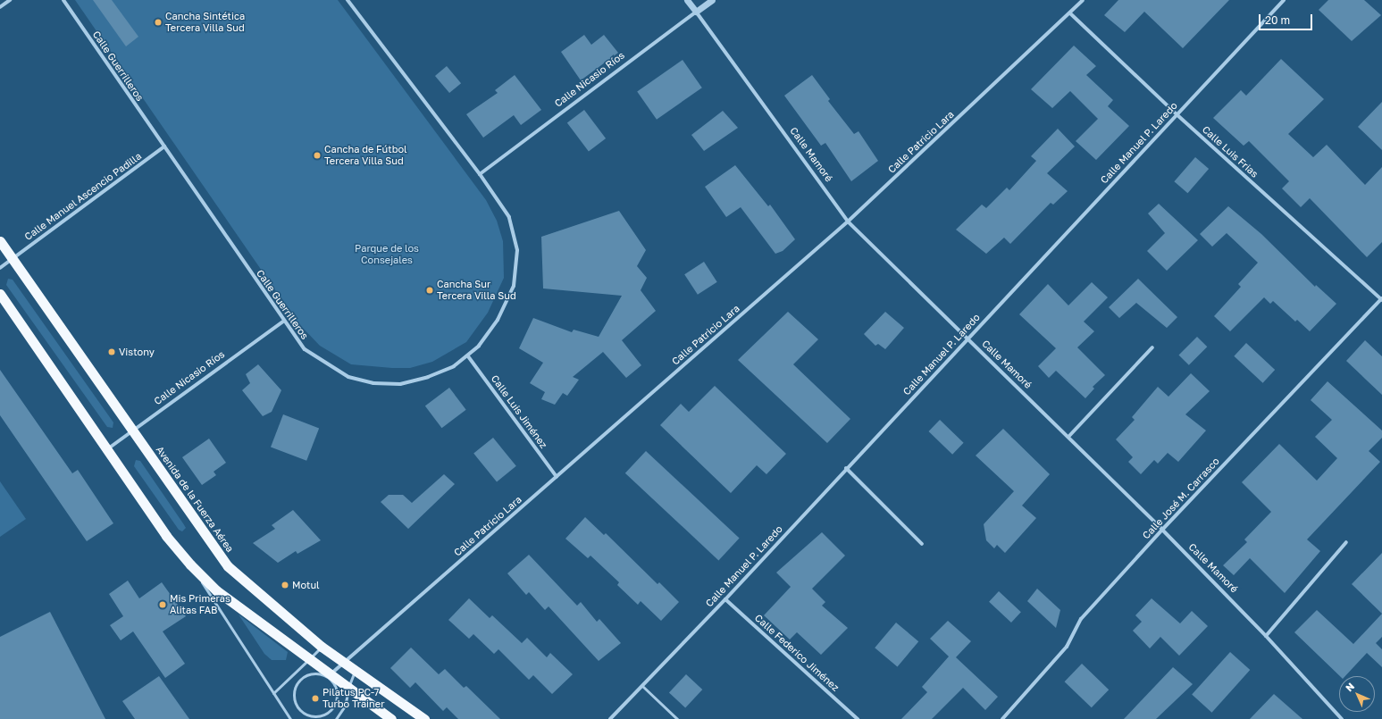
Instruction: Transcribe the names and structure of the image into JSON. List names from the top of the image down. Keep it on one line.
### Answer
{"streets":{"highway":["Avenida de la Fuerza Aérea"],"street":["Calle Guerrilleros","Calle Nicasio Ríos","Calle Patricio Lara","Calle Manuel P. Laredo","Calle Luis Frias","Calle Mamoré","Calle Manuel Ascencio Padilla","Calle Luis Jiménez","Calle José M. Carrasco","Calle Federico Jiménez"]},"crossings":[["Calle Guerrilleros","Calle Nicasio Ríos"],["Calle Guerrilleros","Calle Manuel Ascencio Padilla"],["Calle Guerrilleros","Calle Luis Jiménez"],["Calle Nicasio Ríos","Calle Mamoré"],["Calle Nicasio Ríos","Avenida de la Fuerza Aérea"],["Calle Patricio Lara","Calle Luis Frias"],["Calle Patricio Lara","Calle Mamoré"],["Calle Patricio Lara","Calle Luis Jiménez"],["Calle Patricio Lara","Avenida de la Fuerza Aérea"],["Calle Manuel P. Laredo","Calle Luis Frias"],["Calle Manuel P. Laredo","Calle Mamoré"],["Calle Manuel P. Laredo","Calle Federico Jiménez"],["Calle Luis Frias","Calle José M. Carrasco"],["Calle Mamoré","Calle José M. Carrasco"],["Calle Manuel Ascencio Padilla","Avenida de la Fuerza Aérea"]],"parks":["Parque de los Consejales"],"places":["Cancha Sintética Tercera Villa Sud","Cancha de Fútbol Tercera Villa Sud","Cancha Sur Tercera Villa Sud","Vistony","Motul","Mis Primeras Alitas FAB","Pilatus PC-7 Turbo Trainer"],"scale_bar":"20 m","north":"top left"}
